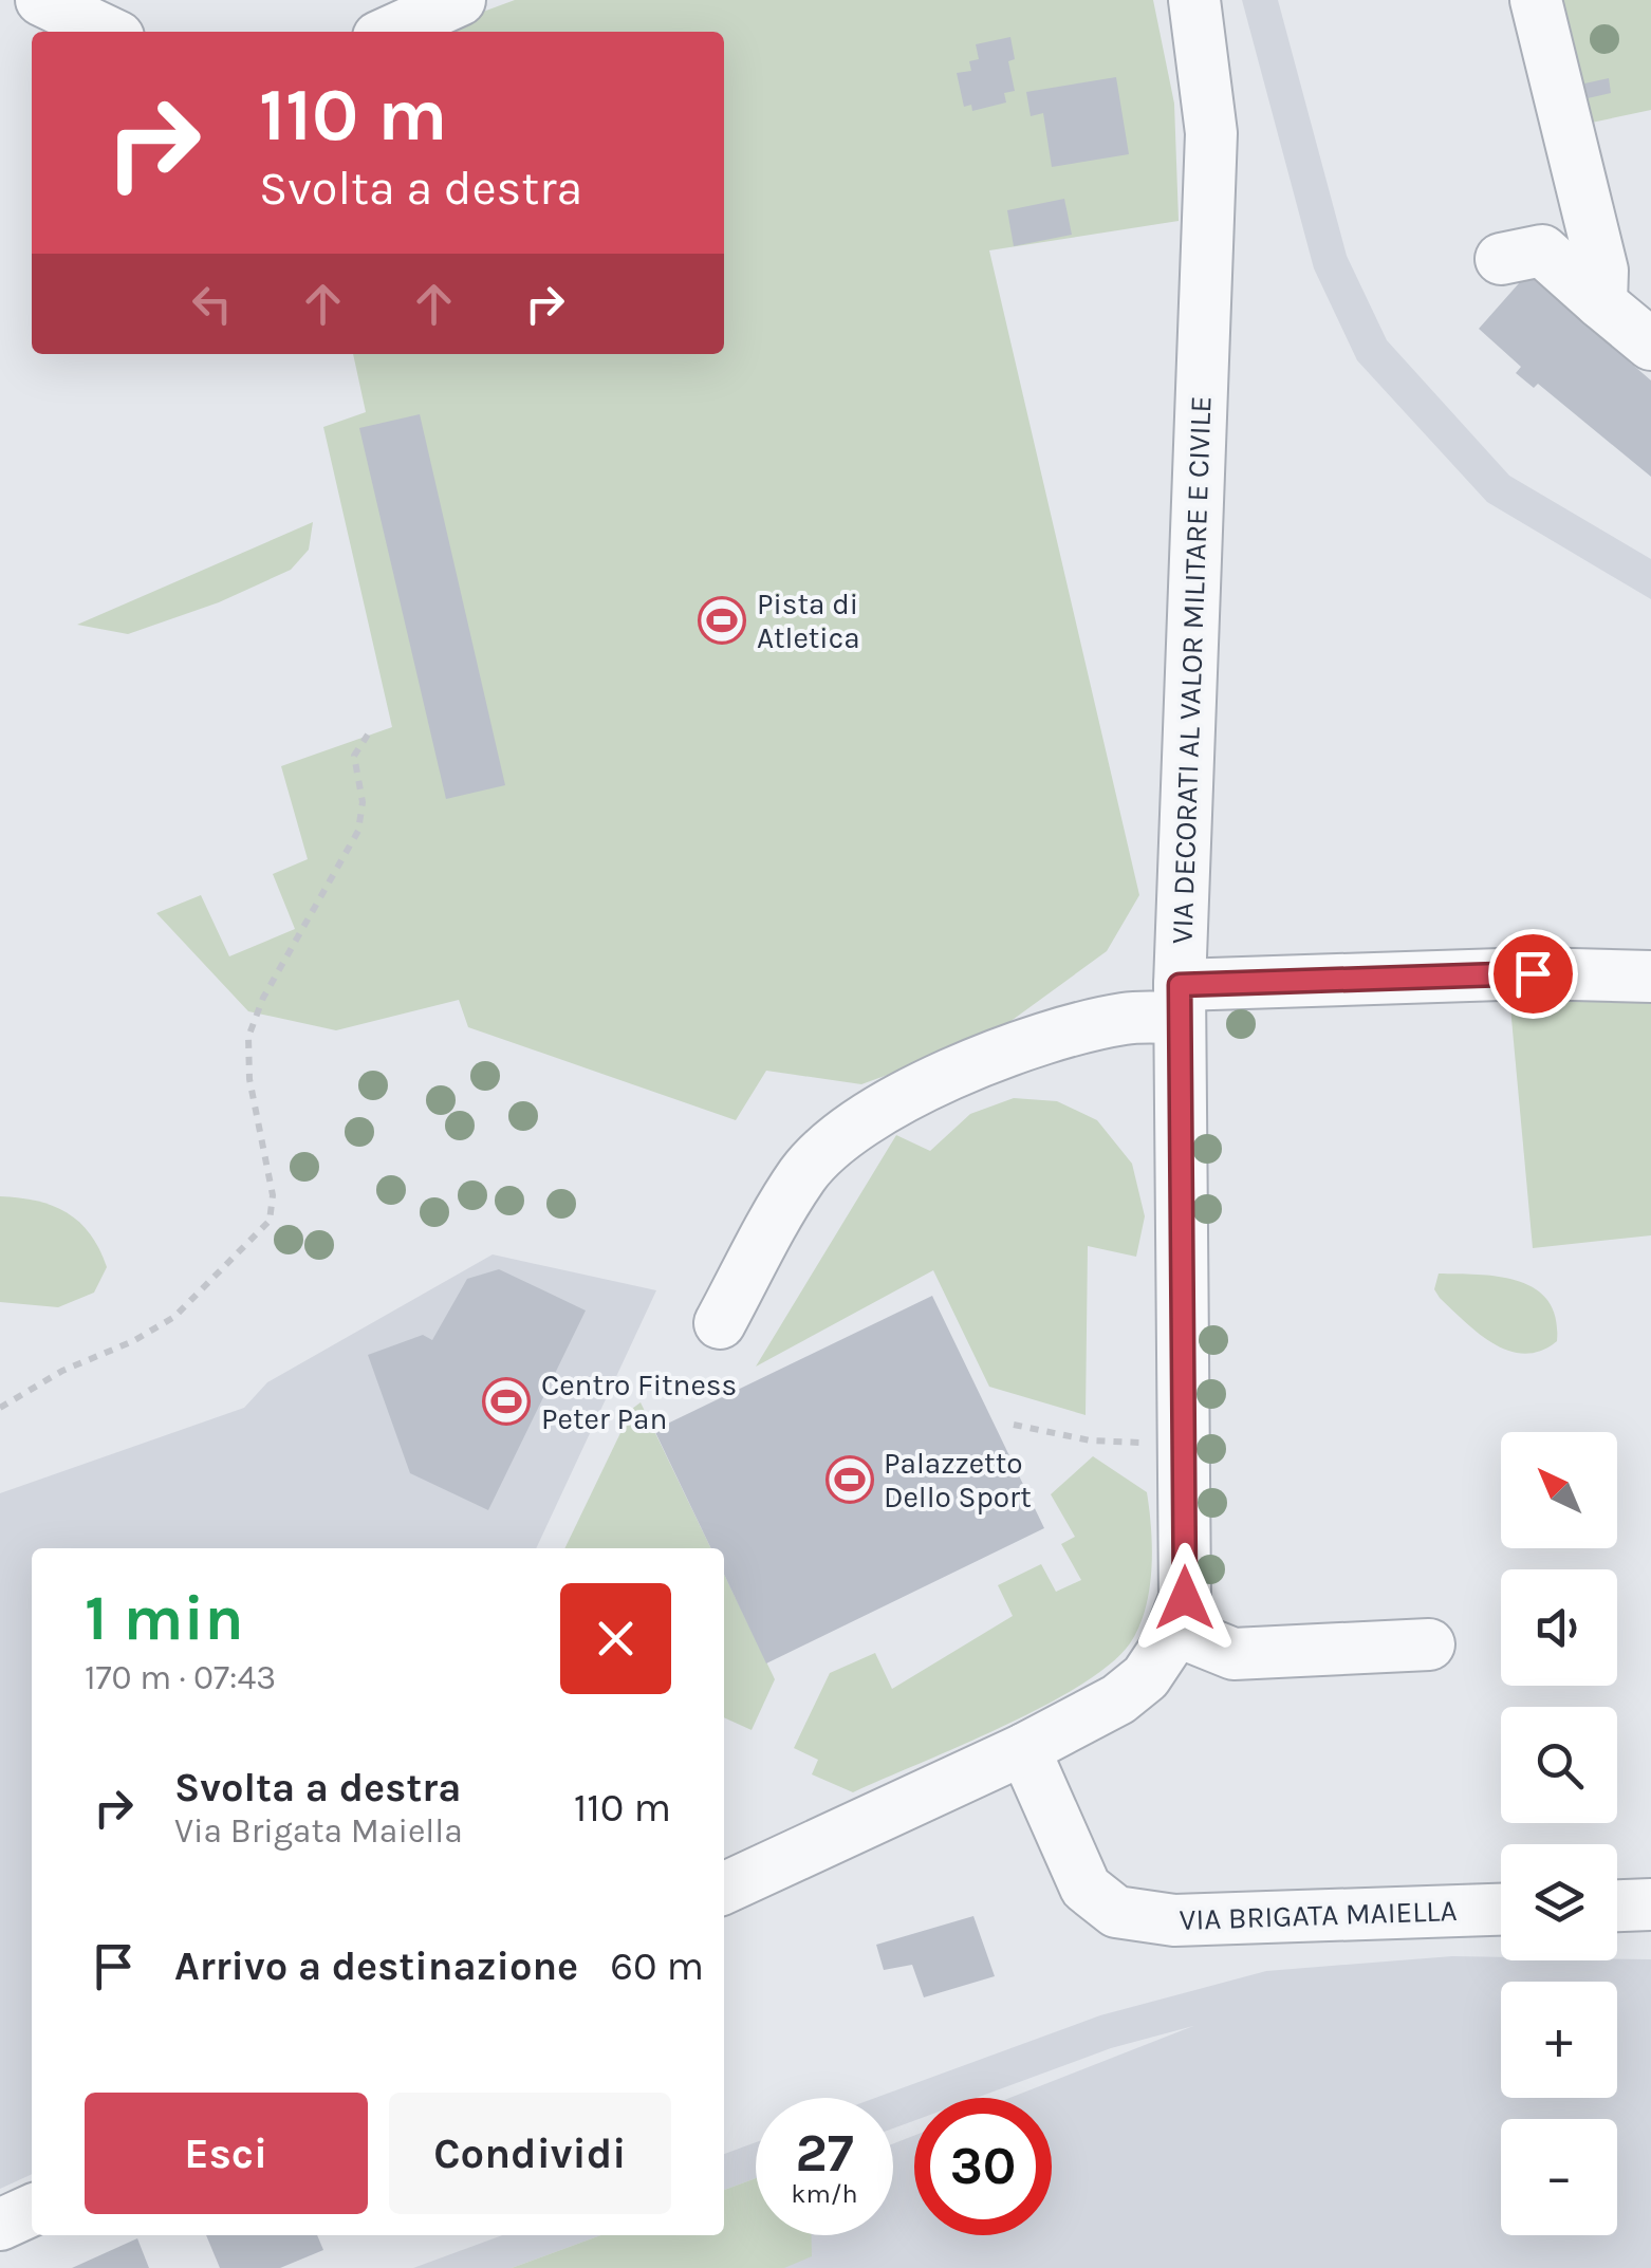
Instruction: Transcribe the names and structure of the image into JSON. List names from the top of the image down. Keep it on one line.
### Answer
{"streets":{"street":["VIA DECORATI AL VALOR MILITARE E CIVILE","VIA BRIGATA MAIELLA"]},"crossings":[["VIA DECORATI AL VALOR MILITARE E CIVILE","VIA BRIGATA MAIELLA"]],"places":{"sports":["Pista di Atletica","Centro Fitness Peter Pan","Palazzetto Dello Sport"]},"north":"top left","page":{"turn":["110 m","Svolta a destra"],"map_buttons":["+","−"],"heading":["1 min","170 m · 07:43"],"list":[{"name":"Svolta a destra","note":"Via Brigata Maiella","value":"110 m"},{"name":"Arrivo a destinazione","value":"60 m"}],"buttons":["Esci","Condividi"],"speed":"27 km/h","limit":"30"}}
